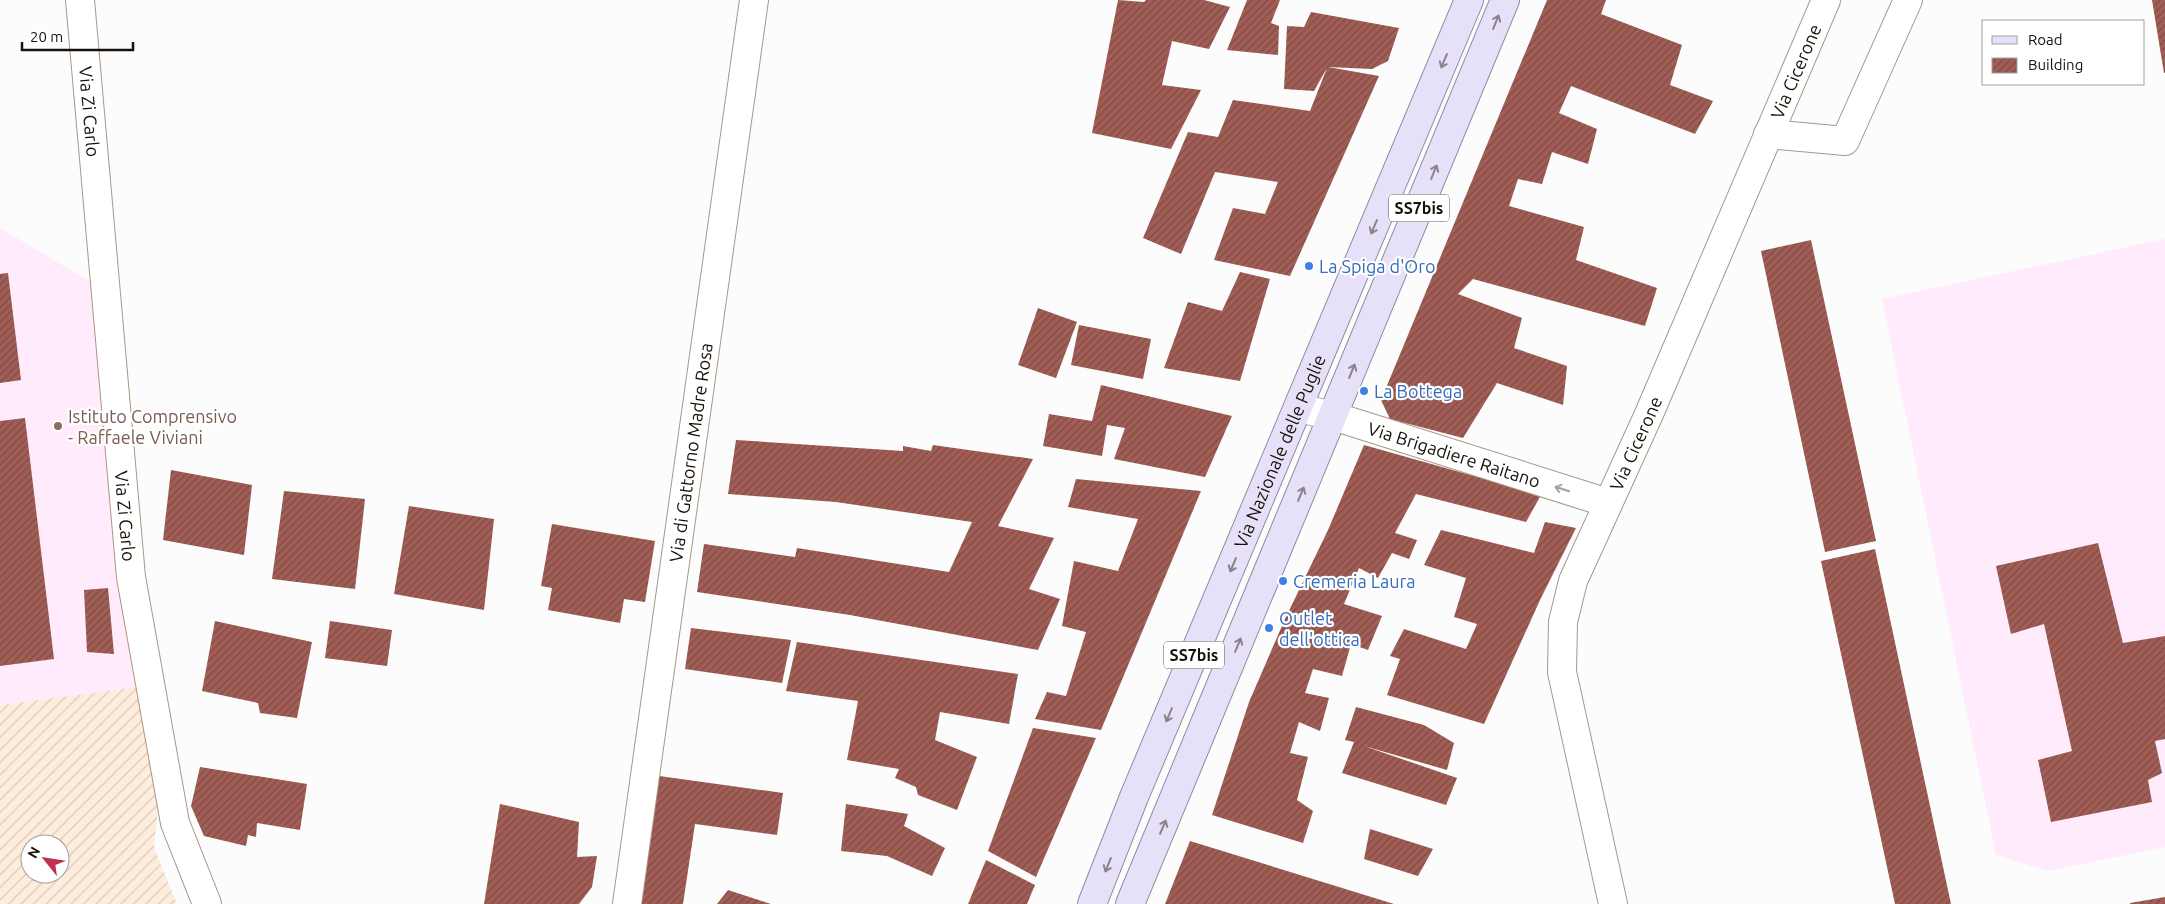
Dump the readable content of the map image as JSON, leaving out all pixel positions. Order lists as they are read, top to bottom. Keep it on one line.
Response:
{"streets":{"main road":["SS7bis","Via Nazionale delle Puglie"],"street":["Via Cicerone","Via Zi Carlo","Via di Gattorno Madre Rosa","Via Brigadiere Raitano"]},"crossings":[["Via Cicerone","Via Brigadiere Raitano"],["Via Nazionale delle Puglie","Via Brigadiere Raitano"]],"one_way":["Via Brigadiere Raitano"],"places":["La Spiga d'Oro","La Bottega","Istituto Comprensivo - Raffaele Viviani","Cremeria Laura","Outlet dell'ottica"],"legend":["Road","Building"],"scale_bar":"20 m","north":"top left"}
